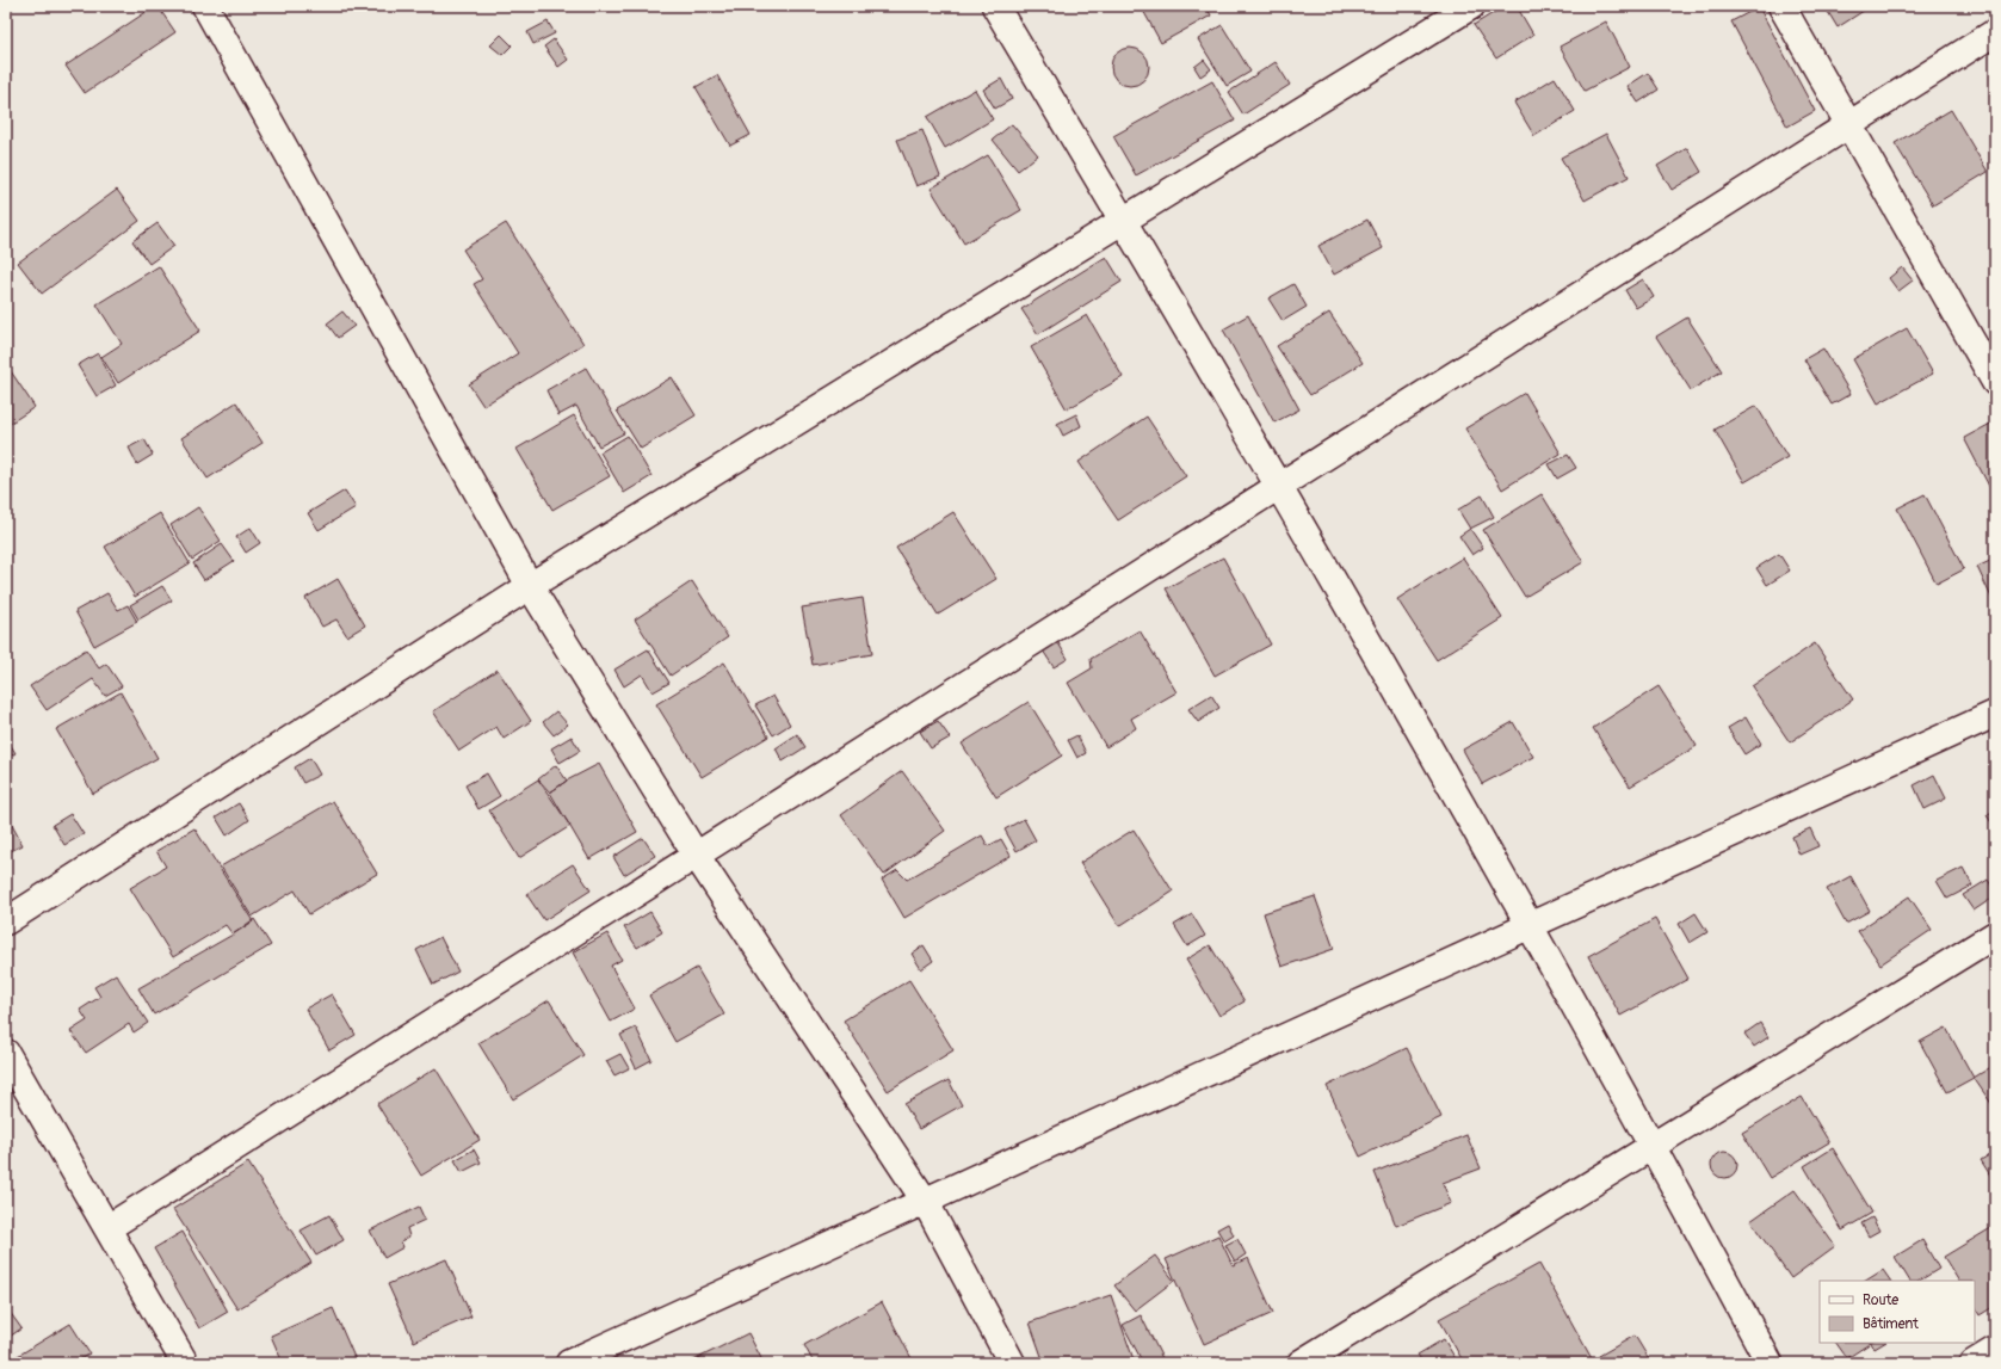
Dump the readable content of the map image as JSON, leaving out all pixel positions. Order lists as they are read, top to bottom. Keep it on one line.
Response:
{"legend":["Route","Bâtiment"]}
